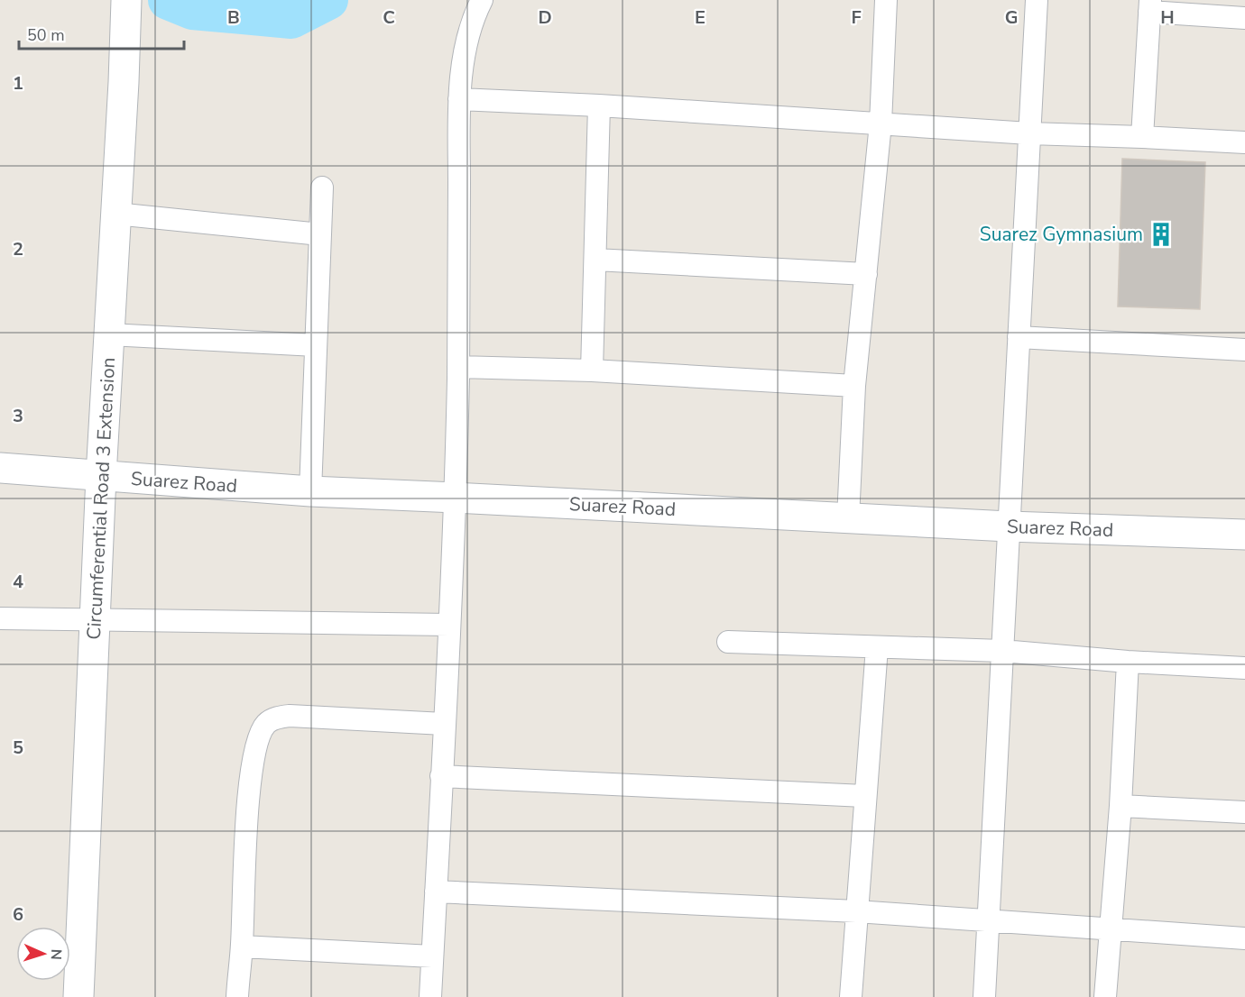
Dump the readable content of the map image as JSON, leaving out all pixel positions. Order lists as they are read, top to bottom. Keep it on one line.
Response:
{"streets":{"street":["Suarez Road","Circumferential Road 3 Extension"]},"crossings":[["Suarez Road","Circumferential Road 3 Extension"]],"places":{"building":["Suarez Gymnasium"]},"scale_bar":"50 m","north":"right","grid":{"columns":["B","C","D","E","F","G","H"],"rows":["1","2","3","4","5","6"]}}
